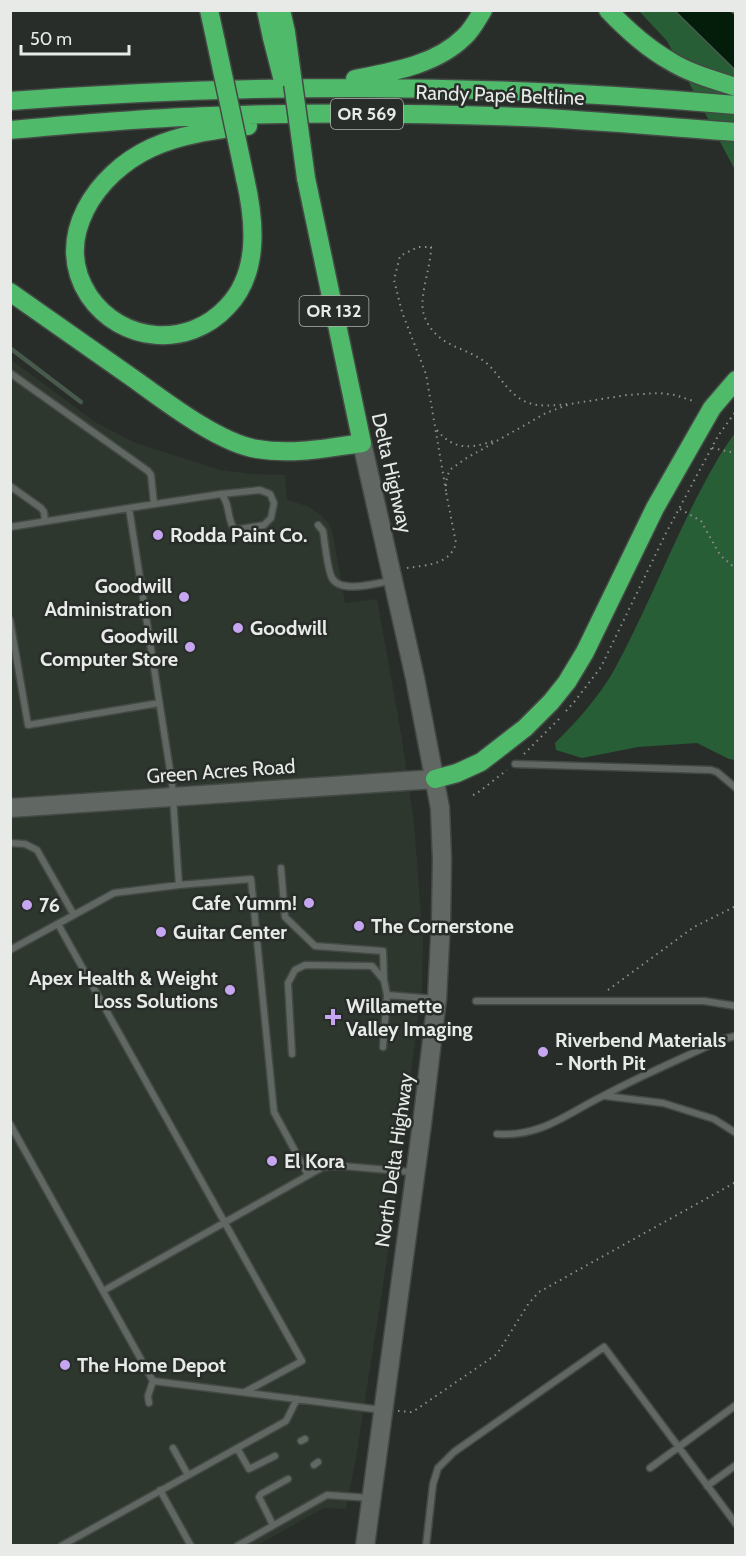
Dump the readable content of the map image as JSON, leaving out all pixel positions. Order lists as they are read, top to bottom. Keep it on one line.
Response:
{"streets":{"highway":["Randy Papé Beltline","OR 569","OR 132","Delta Highway"],"street":["Green Acres Road","North Delta Highway"]},"crossings":[["Delta Highway","Green Acres Road"],["Delta Highway","North Delta Highway"],["Green Acres Road","North Delta Highway"]],"places":{"other":["Rodda Paint Co.","Goodwill Administration","Goodwill","Goodwill Computer Store","Cafe Yumm!","76","The Cornerstone","Guitar Center","Apex Health & Weight Loss Solutions","Riverbend Materials - North Pit","El Kora","The Home Depot"],"health":["Willamette Valley Imaging"]},"scale_bar":"50 m"}
